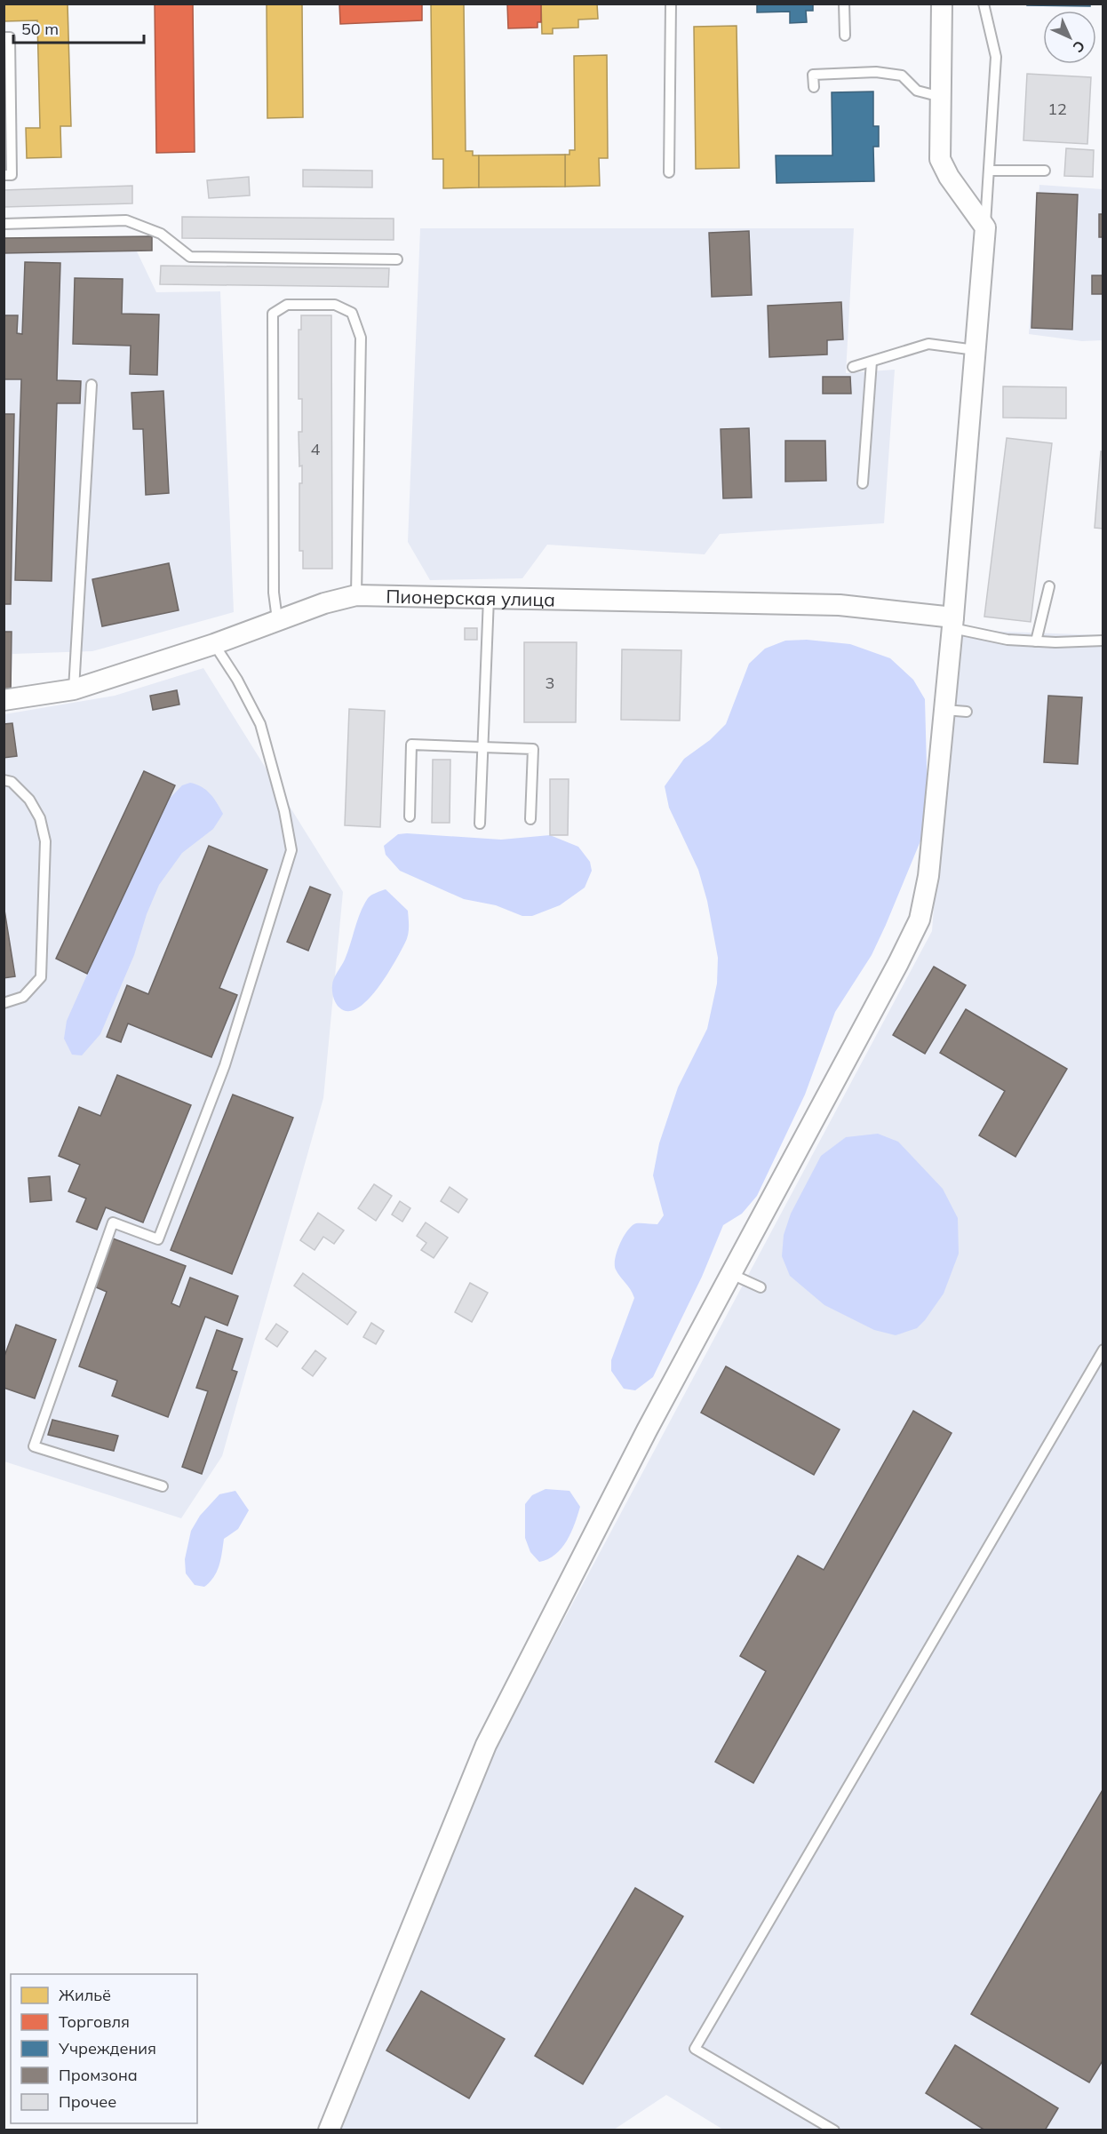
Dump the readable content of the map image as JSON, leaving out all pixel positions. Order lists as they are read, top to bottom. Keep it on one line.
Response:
{"streets":{"street":["Пионерская улица"]},"house_numbers":["12","4","3"],"legend":["Жильё","Торговля","Учреждения","Промзона","Прочее"],"scale_bar":"50 m","north":"bottom right"}
